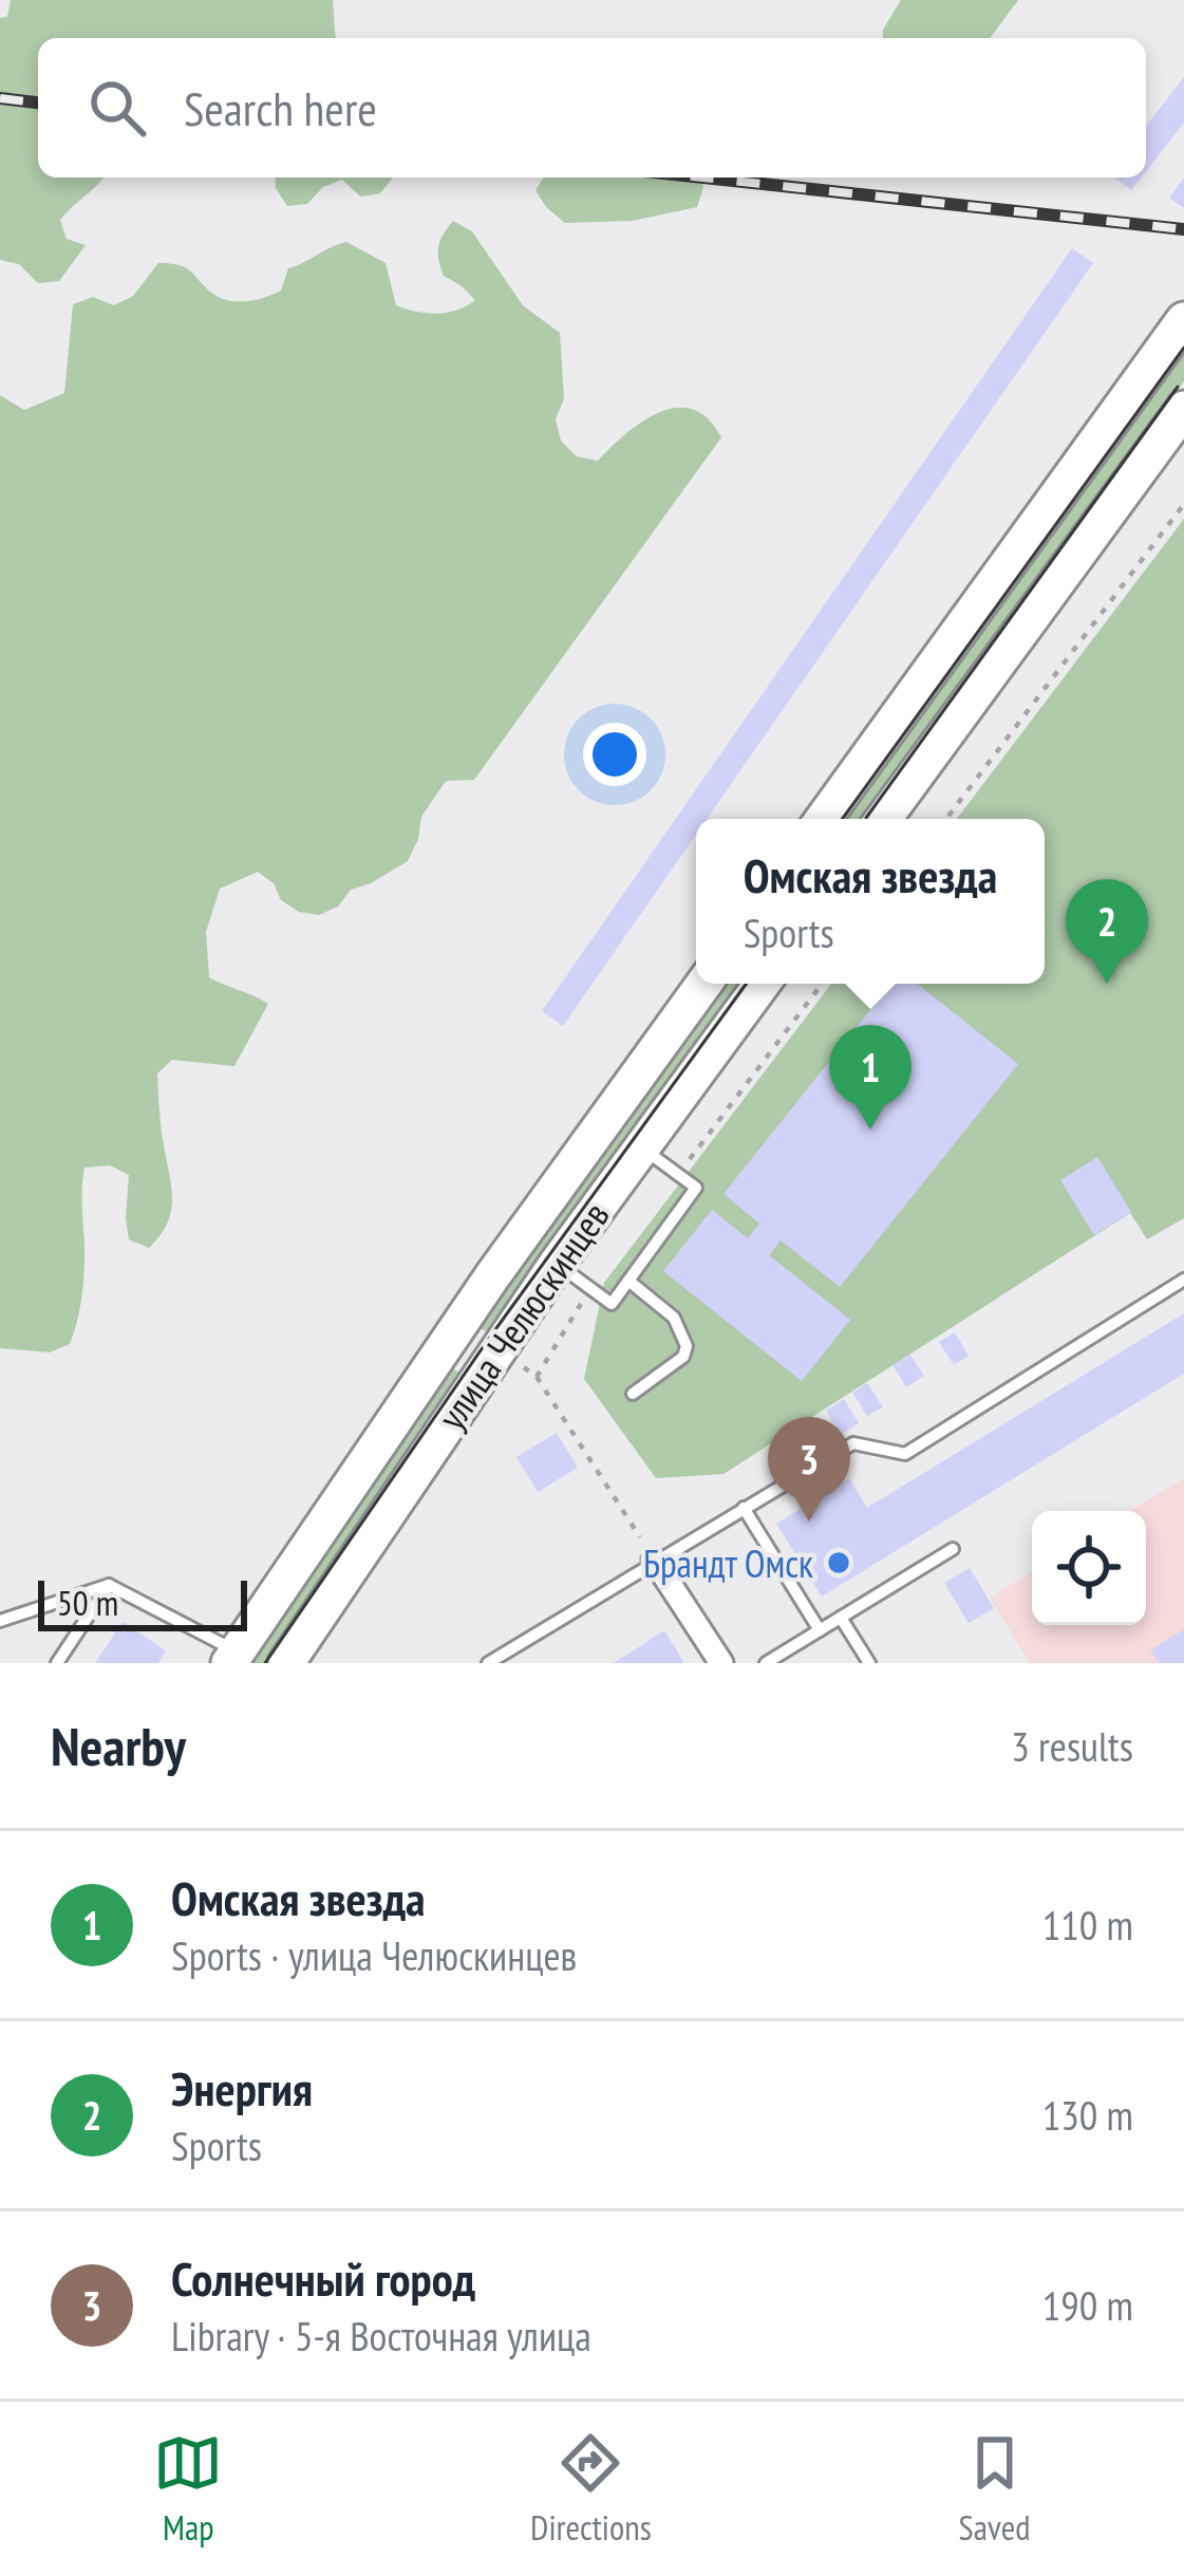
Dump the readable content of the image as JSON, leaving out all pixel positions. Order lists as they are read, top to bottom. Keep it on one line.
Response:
{"streets":{"main road":["улица Челюскинцев"]},"places":["Брандт Омск"],"scale_bar":"50 m","page":{"search":"Search here","popup":["Омская звезда","Sports"],"pins":["2","1","3"],"scale":"50 m","heading":["Nearby","3 results"],"list":[{"mark":"1","name":"Омская звезда","note":"Sports · улица Челюскинцев","value":"110 m"},{"mark":"2","name":"Энергия","note":"Sports","value":"130 m"},{"mark":"3","name":"Солнечный город","note":"Library · 5-я Восточная улица","value":"190 m"}],"nav":["Map","Directions","Saved"]}}
